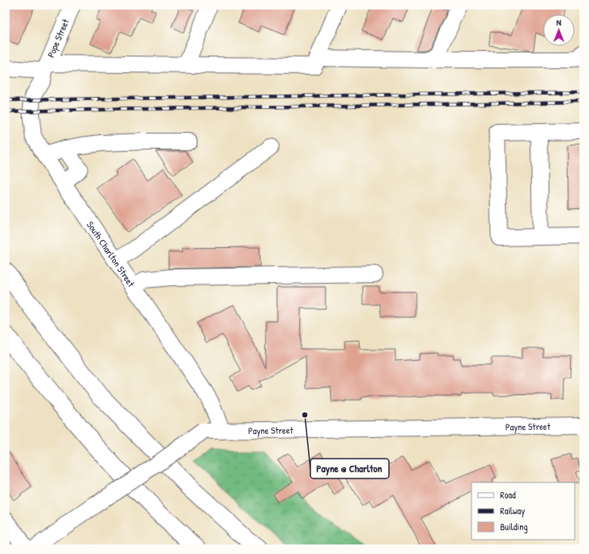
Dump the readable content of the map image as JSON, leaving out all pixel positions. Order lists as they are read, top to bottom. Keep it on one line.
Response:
{"streets":{"street":["Pope Street","South Charlton Street","Payne Street"]},"crossings":[["Pope Street","South Charlton Street"],["South Charlton Street","Payne Street"]],"places":["Payne @ Charlton"],"legend":["Road","Railway","Building"],"north":"top"}
